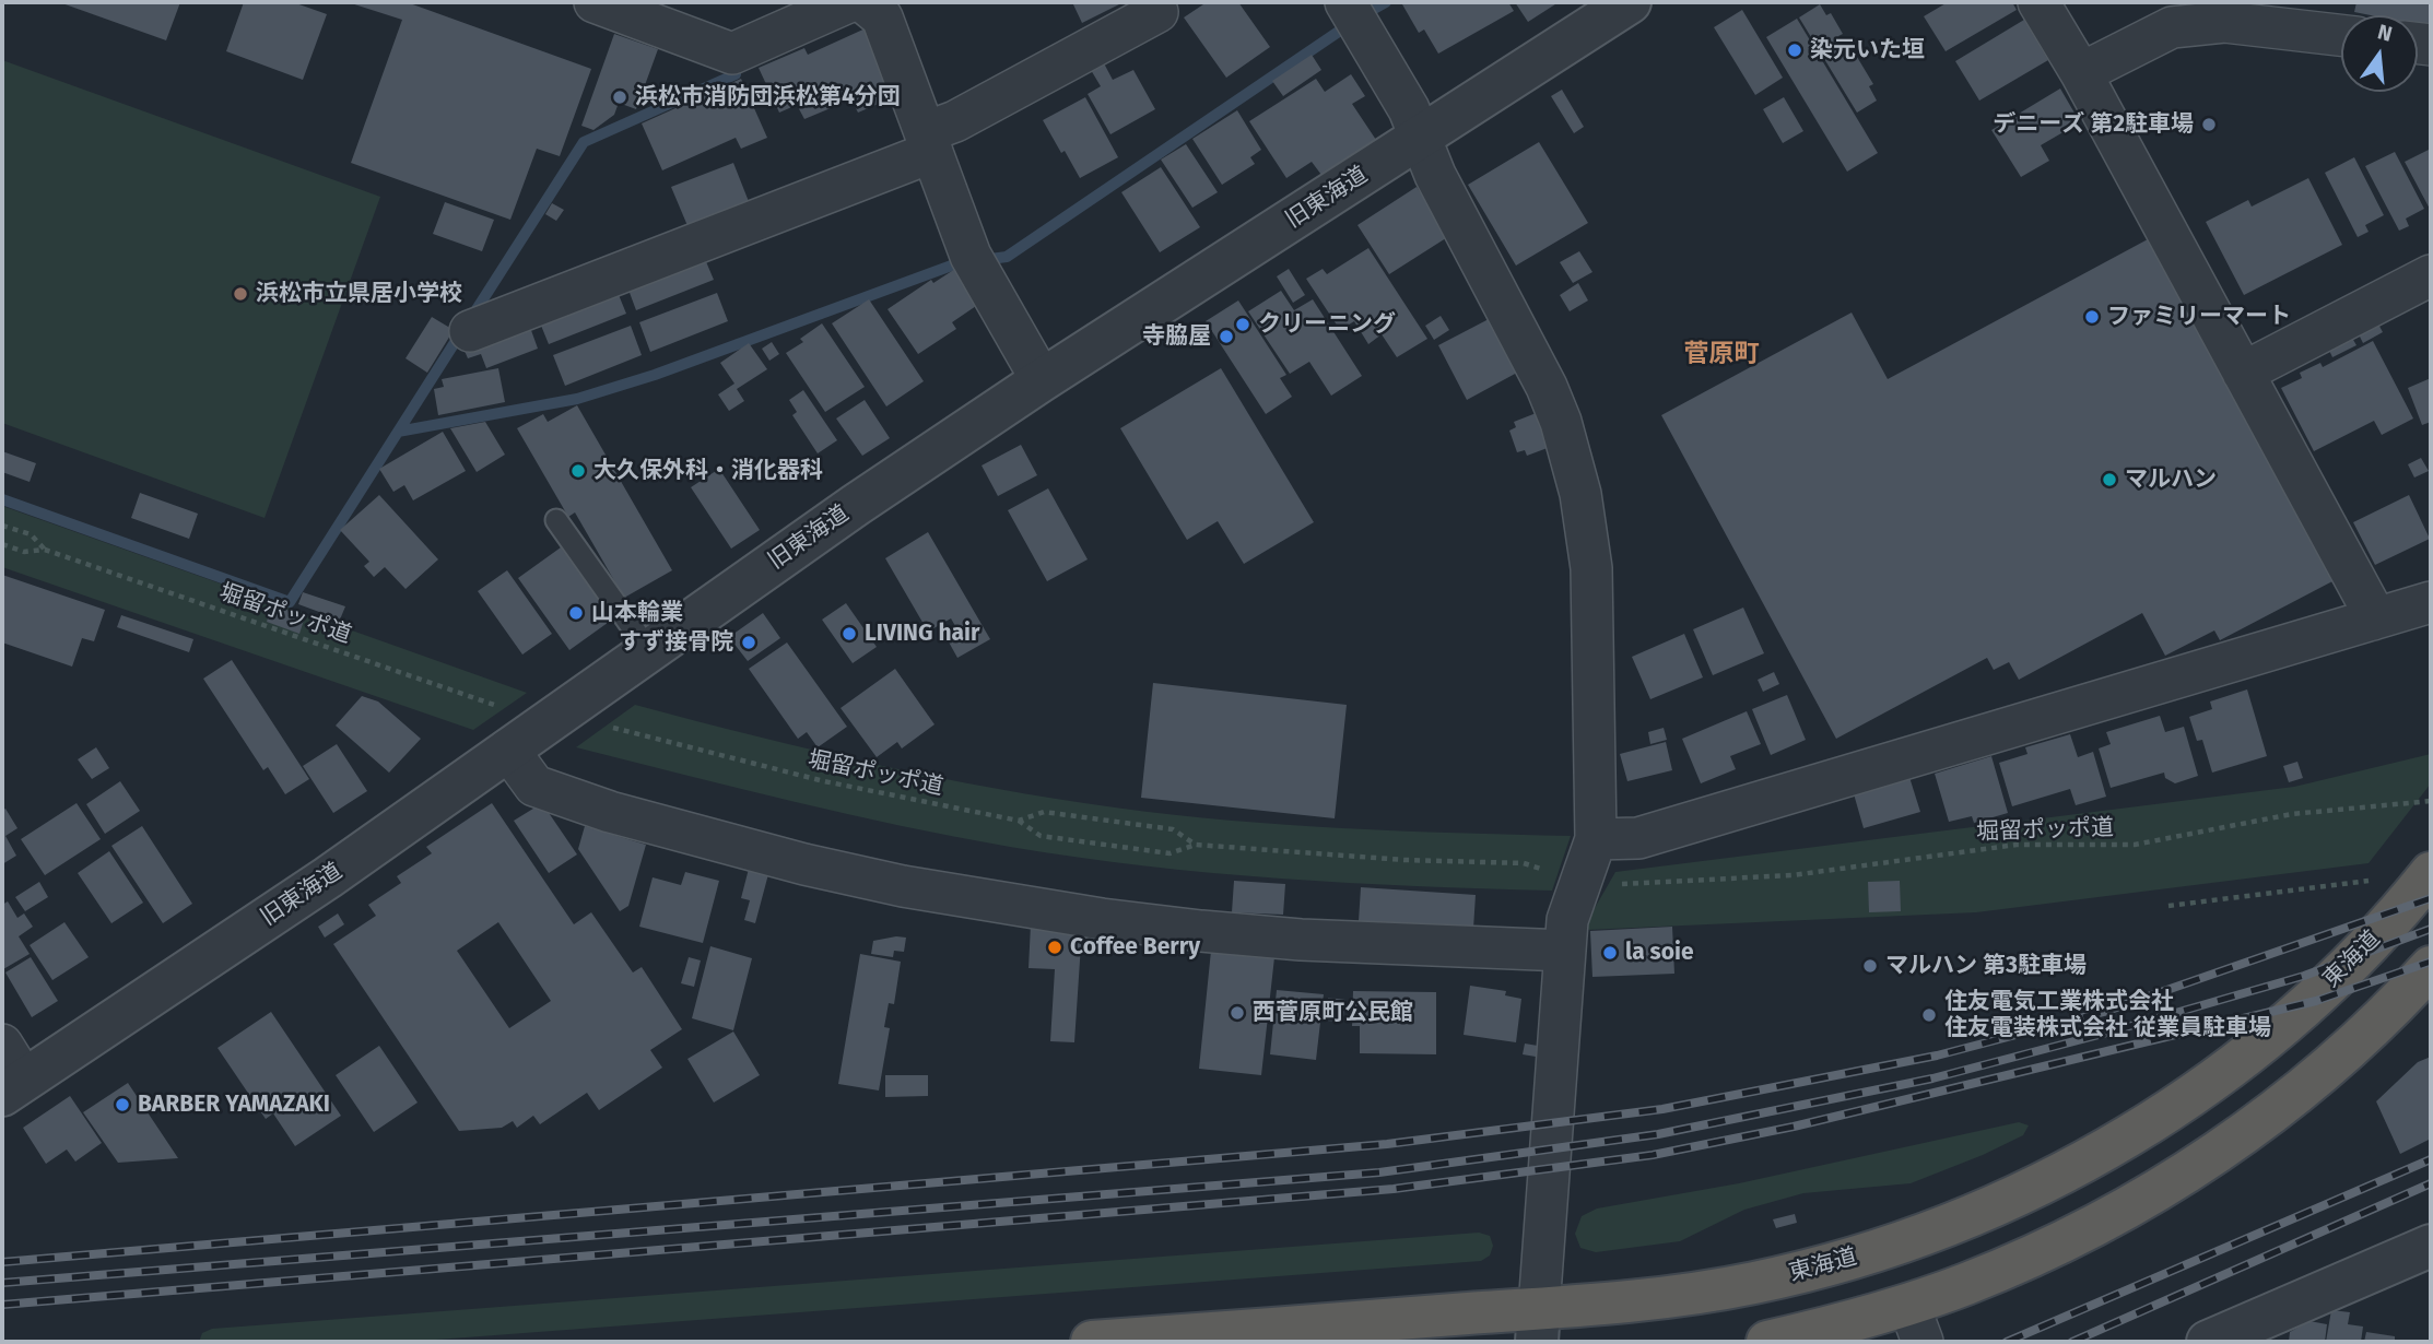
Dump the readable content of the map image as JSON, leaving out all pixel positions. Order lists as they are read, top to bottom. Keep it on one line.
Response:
{"streets":{"highway":["東海道"],"street":["旧東海道"],"path":["堀留ポッポ道"]},"districts":["菅原町"],"places":["染元いた垣","浜松市消防団浜松第4分団","デニーズ 第2駐車場","浜松市立県居小学校","ファミリーマート","クリーニング","寺脇屋","大久保外科・消化器科","マルハン","山本輪業","LIVING hair","すず接骨院","Coffee Berry","la soie","マルハン 第3駐車場","西菅原町公民館","住友電気工業株式会社 住友電装株式会社 従業員駐車場","BARBER YAMAZAKI"],"north":"top"}
